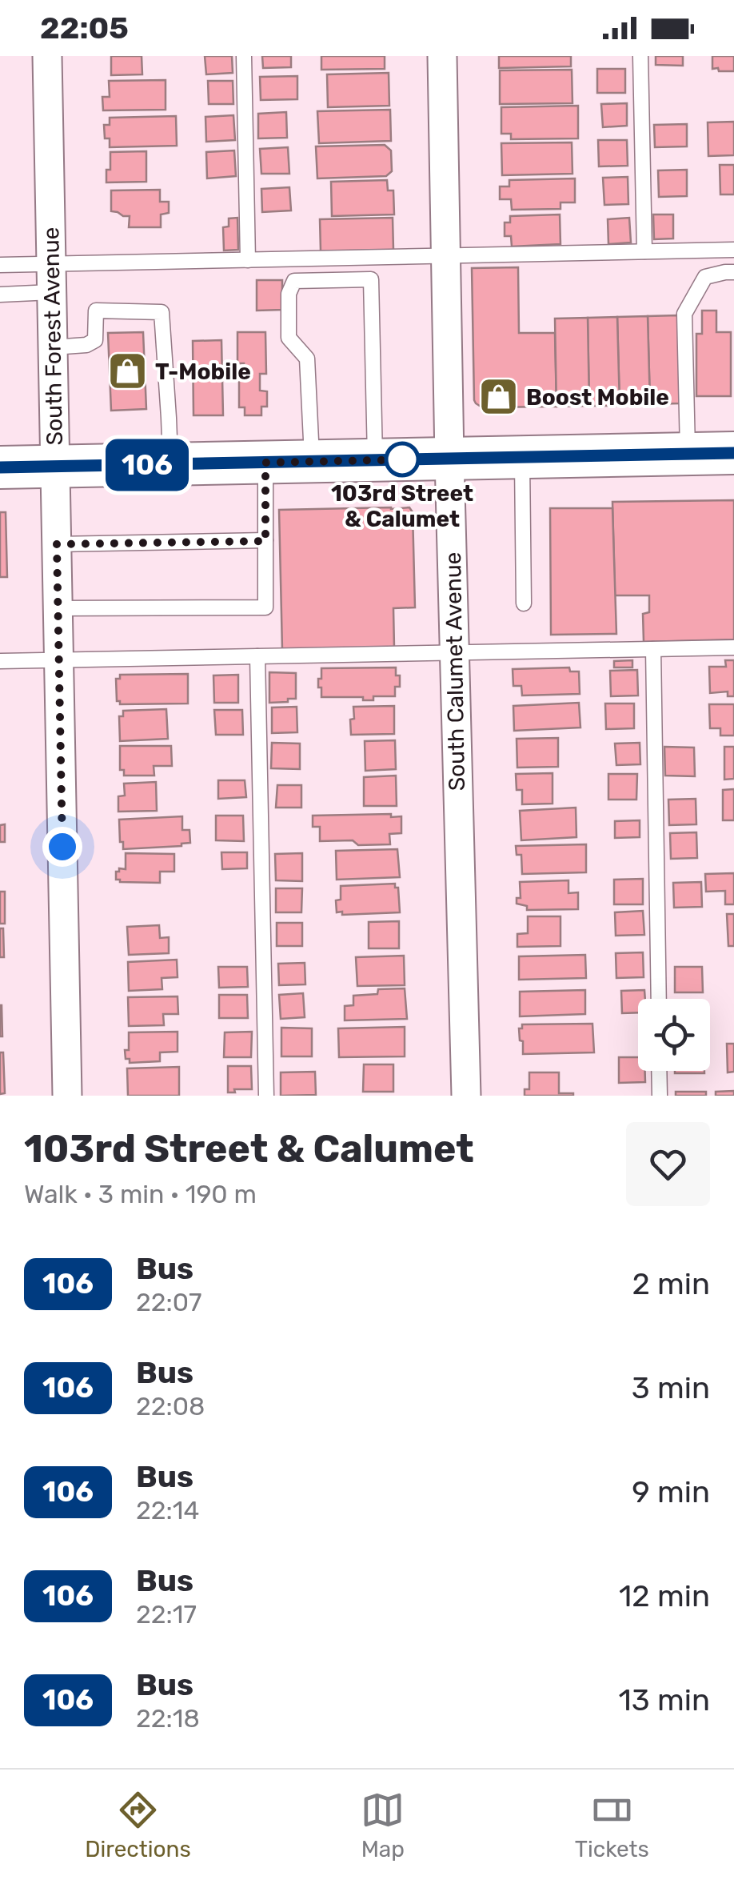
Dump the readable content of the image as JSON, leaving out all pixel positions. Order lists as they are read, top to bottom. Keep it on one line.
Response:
{"streets":{"street":["South Forest Avenue","South Calumet Avenue"]},"places":{"shop":["T-Mobile","Boost Mobile"],"other":["103rd Street & Calumet"]},"lines":["bus line 106"],"page":{"status":"22:05","on_map":"106","heading":["103rd Street & Calumet","Walk · 3 min · 190 m"],"list":[{"mark":"106","name":"Bus","note":"22:07","value":"2 min"},{"mark":"106","name":"Bus","note":"22:08","value":"3 min"},{"mark":"106","name":"Bus","note":"22:14","value":"9 min"},{"mark":"106","name":"Bus","note":"22:17","value":"12 min"},{"mark":"106","name":"Bus","note":"22:18","value":"13 min"}],"tabs":["Directions","Map","Tickets"]}}
